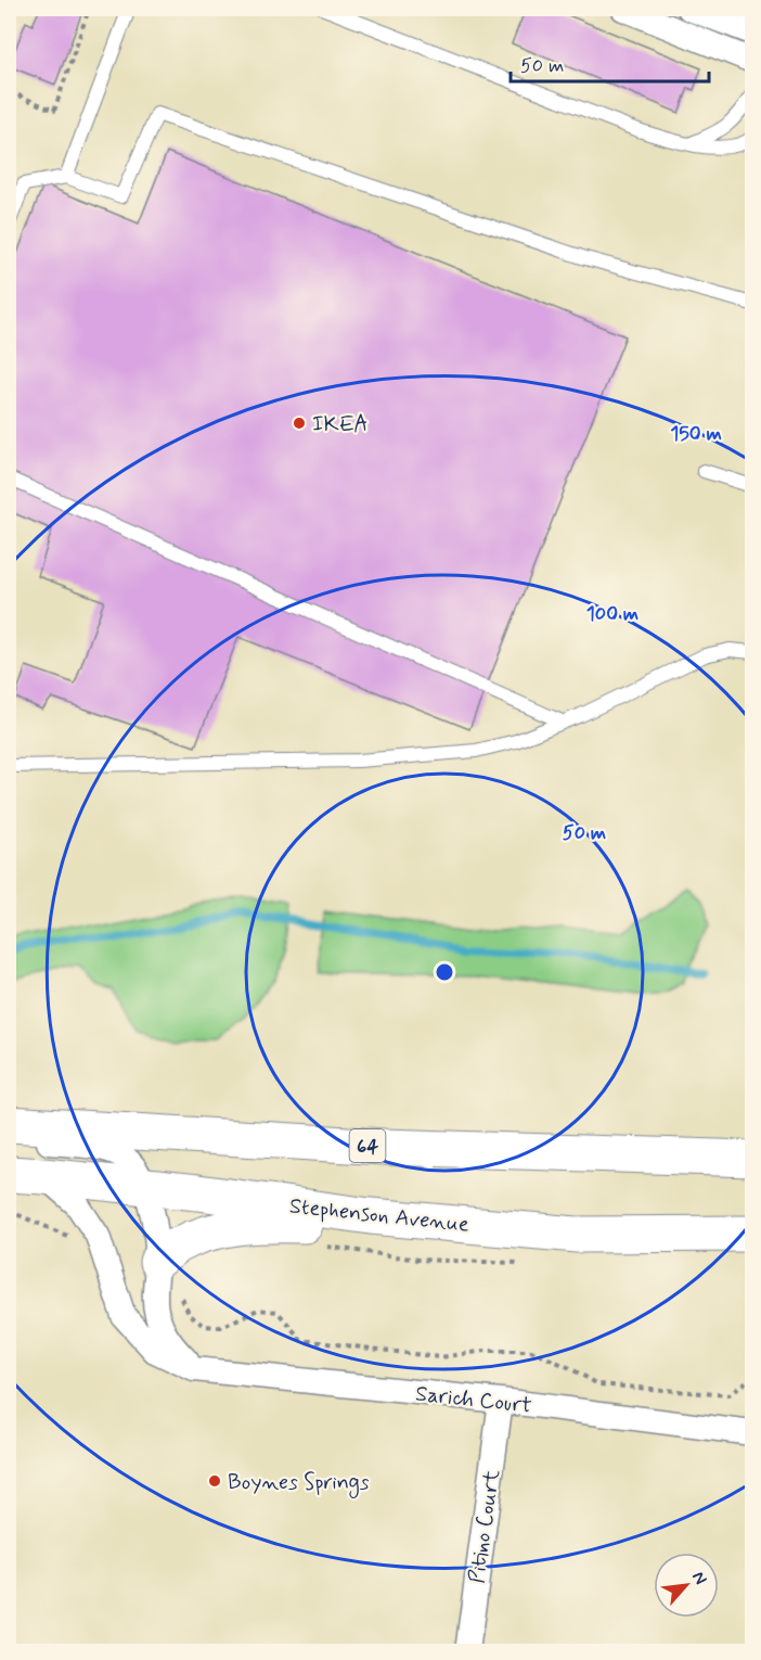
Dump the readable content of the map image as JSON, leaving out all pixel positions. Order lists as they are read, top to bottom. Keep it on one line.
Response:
{"streets":{"main road":["64","Stephenson Avenue"],"street":["Sarich Court","Pitino Court"]},"crossings":[["Stephenson Avenue","Sarich Court"],["Sarich Court","Pitino Court"]],"places":["IKEA","Boynes Springs"],"scale_bar":"50 m","north":"top right","rings":["150 m","100 m","50 m"]}
